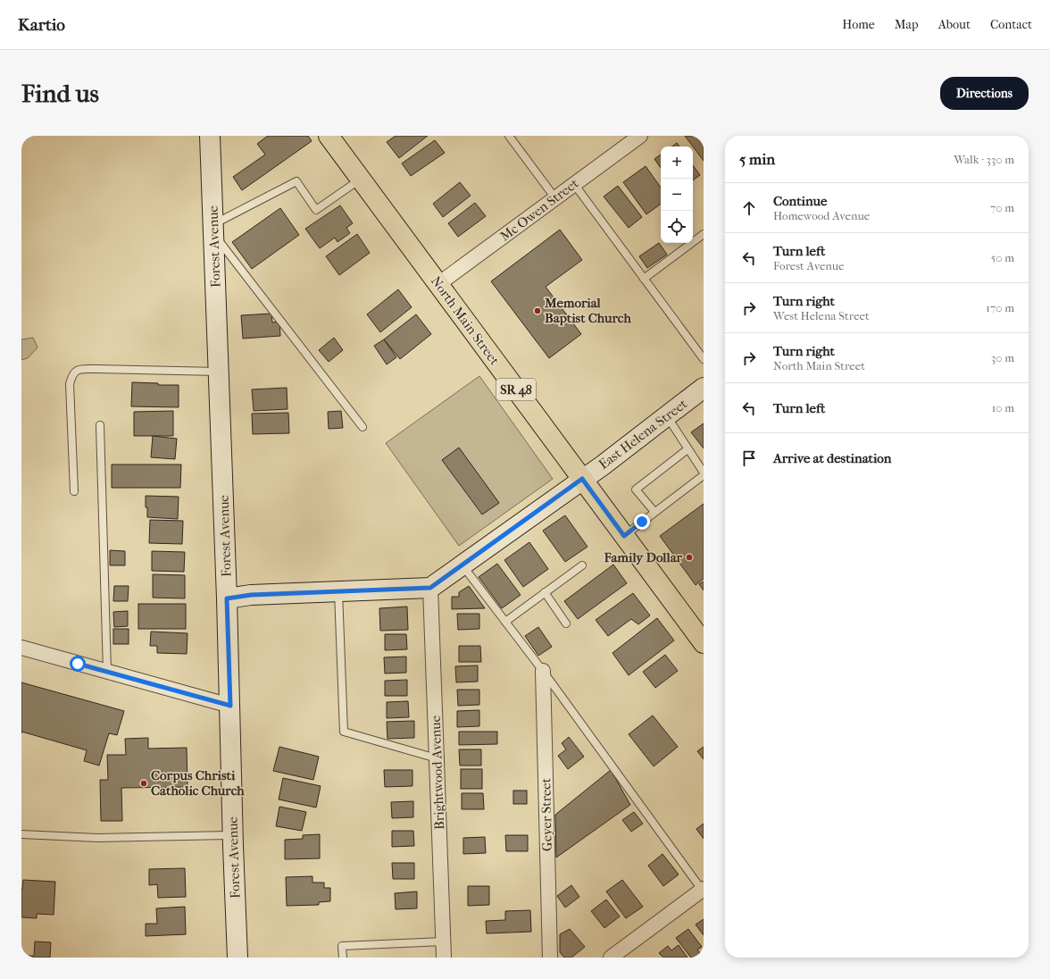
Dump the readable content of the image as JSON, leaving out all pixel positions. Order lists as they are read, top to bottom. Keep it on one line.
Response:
{"streets":{"main road":["North Main Street","SR 48"],"street":["Mc Owen Street","Forest Avenue","East Helena Street","Brightwood Avenue","Geyer Street"]},"crossings":[["Mc Owen Street","North Main Street"],["North Main Street","East Helena Street"],["East Helena Street","Brightwood Avenue"]],"places":["Memorial Baptist Church","Family Dollar","Corpus Christi Catholic Church"],"page":{"header":"Kartio","nav":["Home","Map","About","Contact"],"buttons":"Directions","title":"Find us","heading":["5 min","Walk · 330 m"],"map_buttons":["+","−"],"list":[["Continue","Homewood Avenue","70 m"],["Turn left","Forest Avenue","50 m"],["Turn right","West Helena Street","170 m"],["Turn right","North Main Street","30 m"],["Turn left","10 m"],"Arrive at destination"]}}
